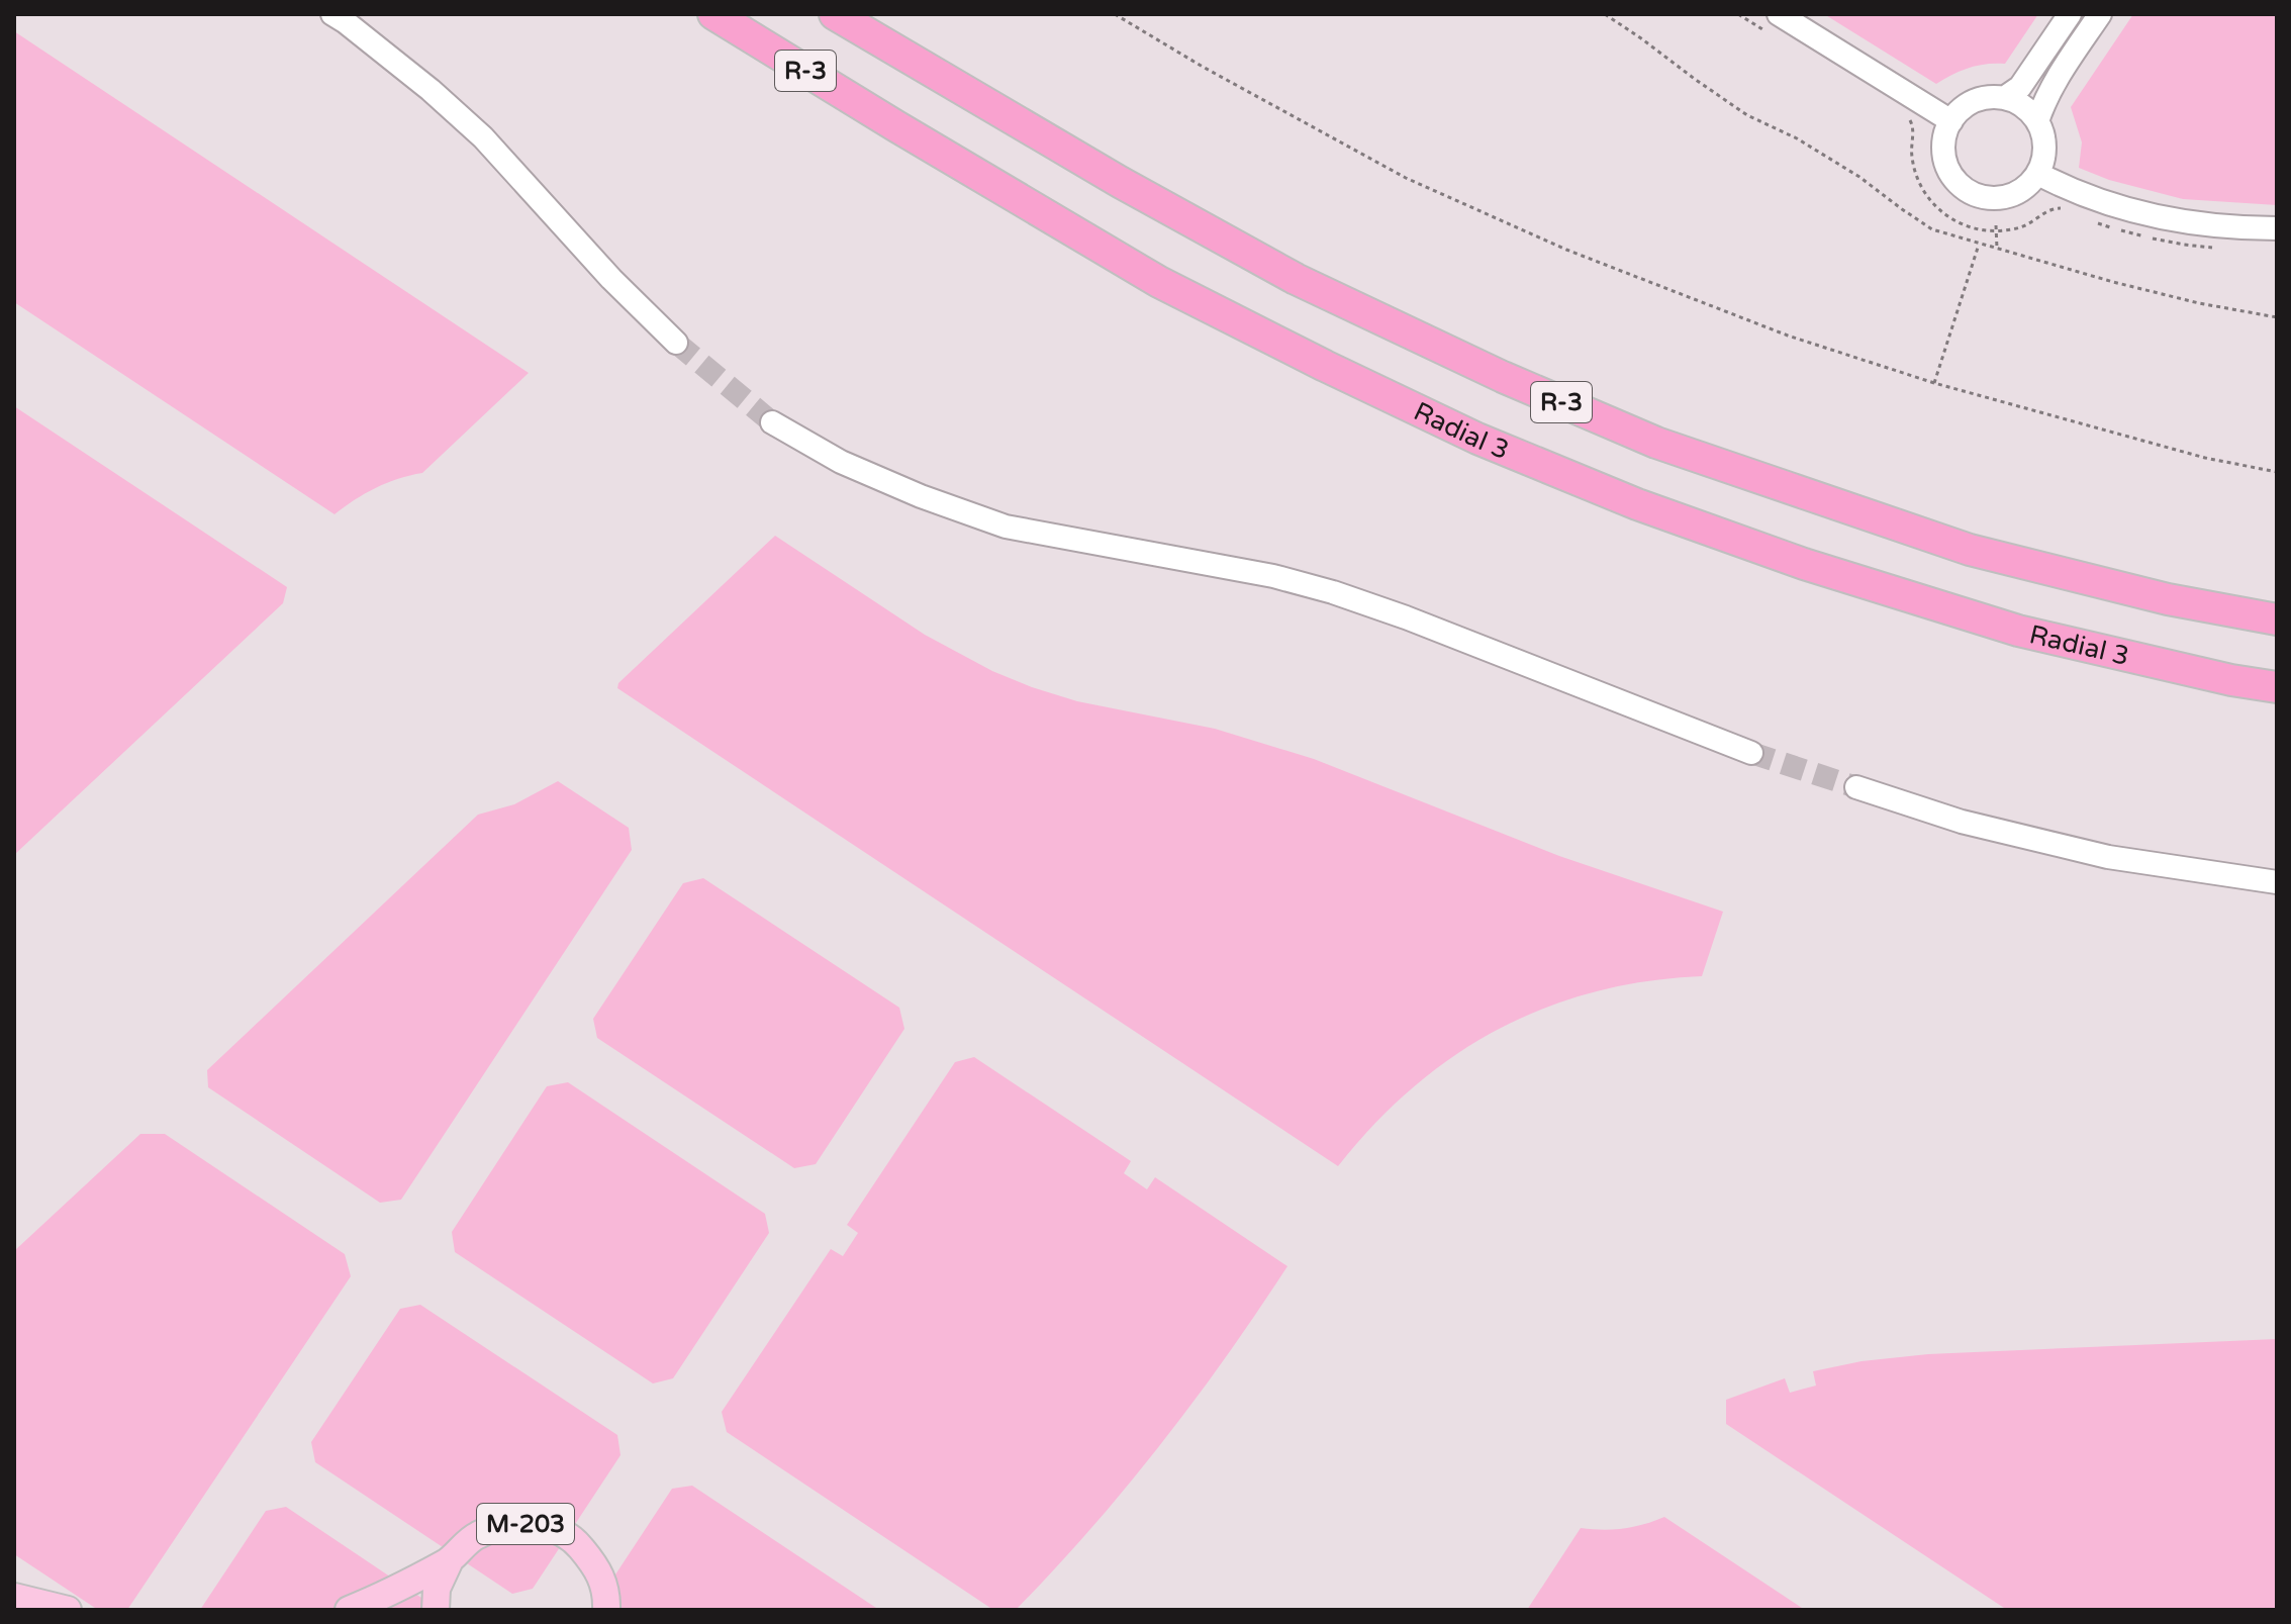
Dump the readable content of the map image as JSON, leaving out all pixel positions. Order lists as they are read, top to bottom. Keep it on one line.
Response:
{"streets":{"highway":["R-3","Radial 3"],"main road":["M-203"]}}
